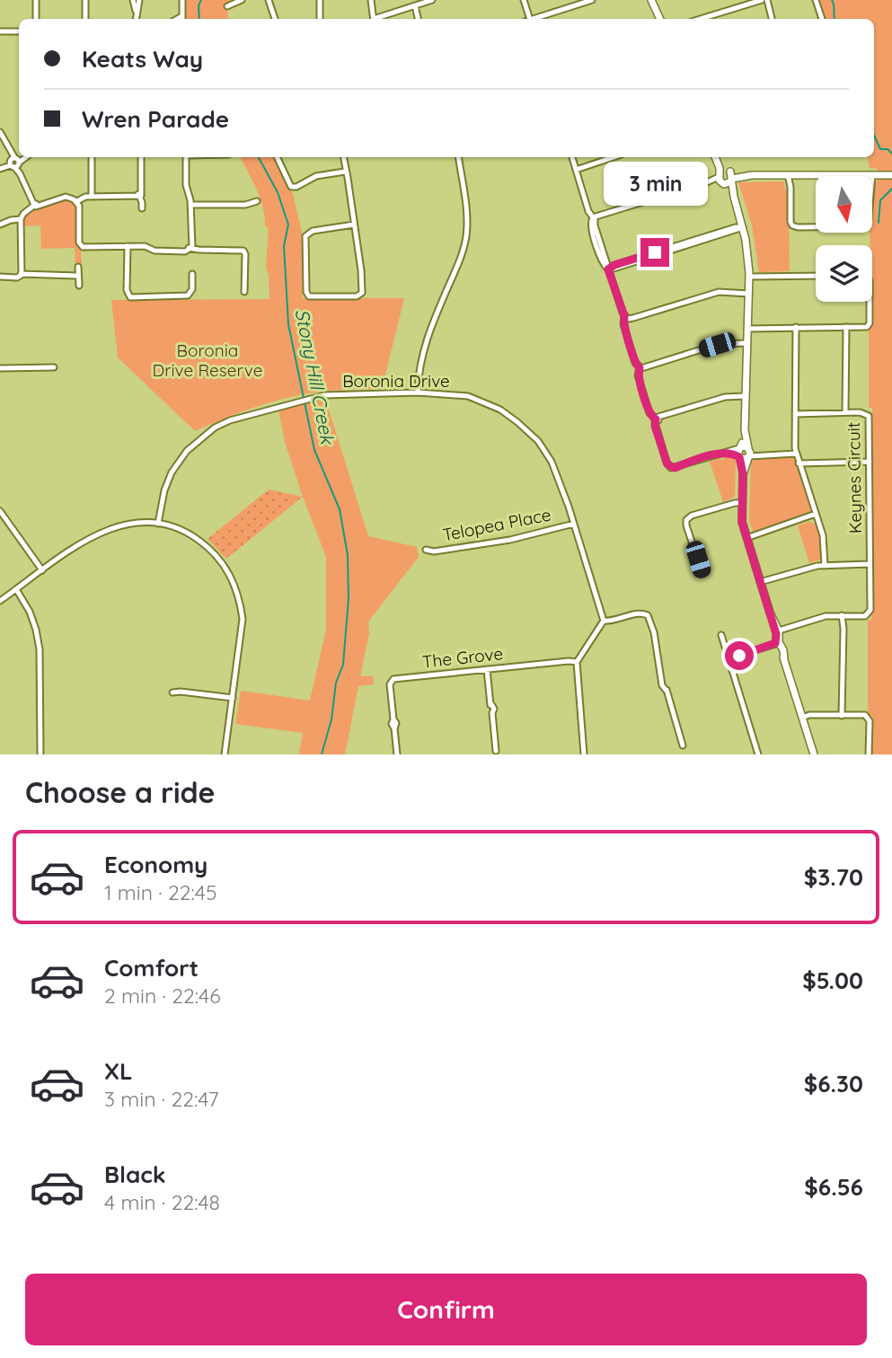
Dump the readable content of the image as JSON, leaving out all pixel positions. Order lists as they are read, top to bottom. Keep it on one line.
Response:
{"streets":{"street":["Boronia Drive","Keynes Circuit","Telopea Place","The Grove"]},"crossings":[["Boronia Drive","Telopea Place"]],"water":["Stony Hill Creek"],"parks":["Boronia Drive Reserve"],"north":"bottom","page":{"banner":["Keats Way","Wren Parade"],"bubble":"3 min","heading":"Choose a ride","list":[{"name":"Economy","note":"1 min · 22:45","value":"$3.70"},{"name":"Comfort","note":"2 min · 22:46","value":"$5.00"},{"name":"XL","note":"3 min · 22:47","value":"$6.30"},{"name":"Black","note":"4 min · 22:48","value":"$6.56"}],"buttons":"Confirm"}}
